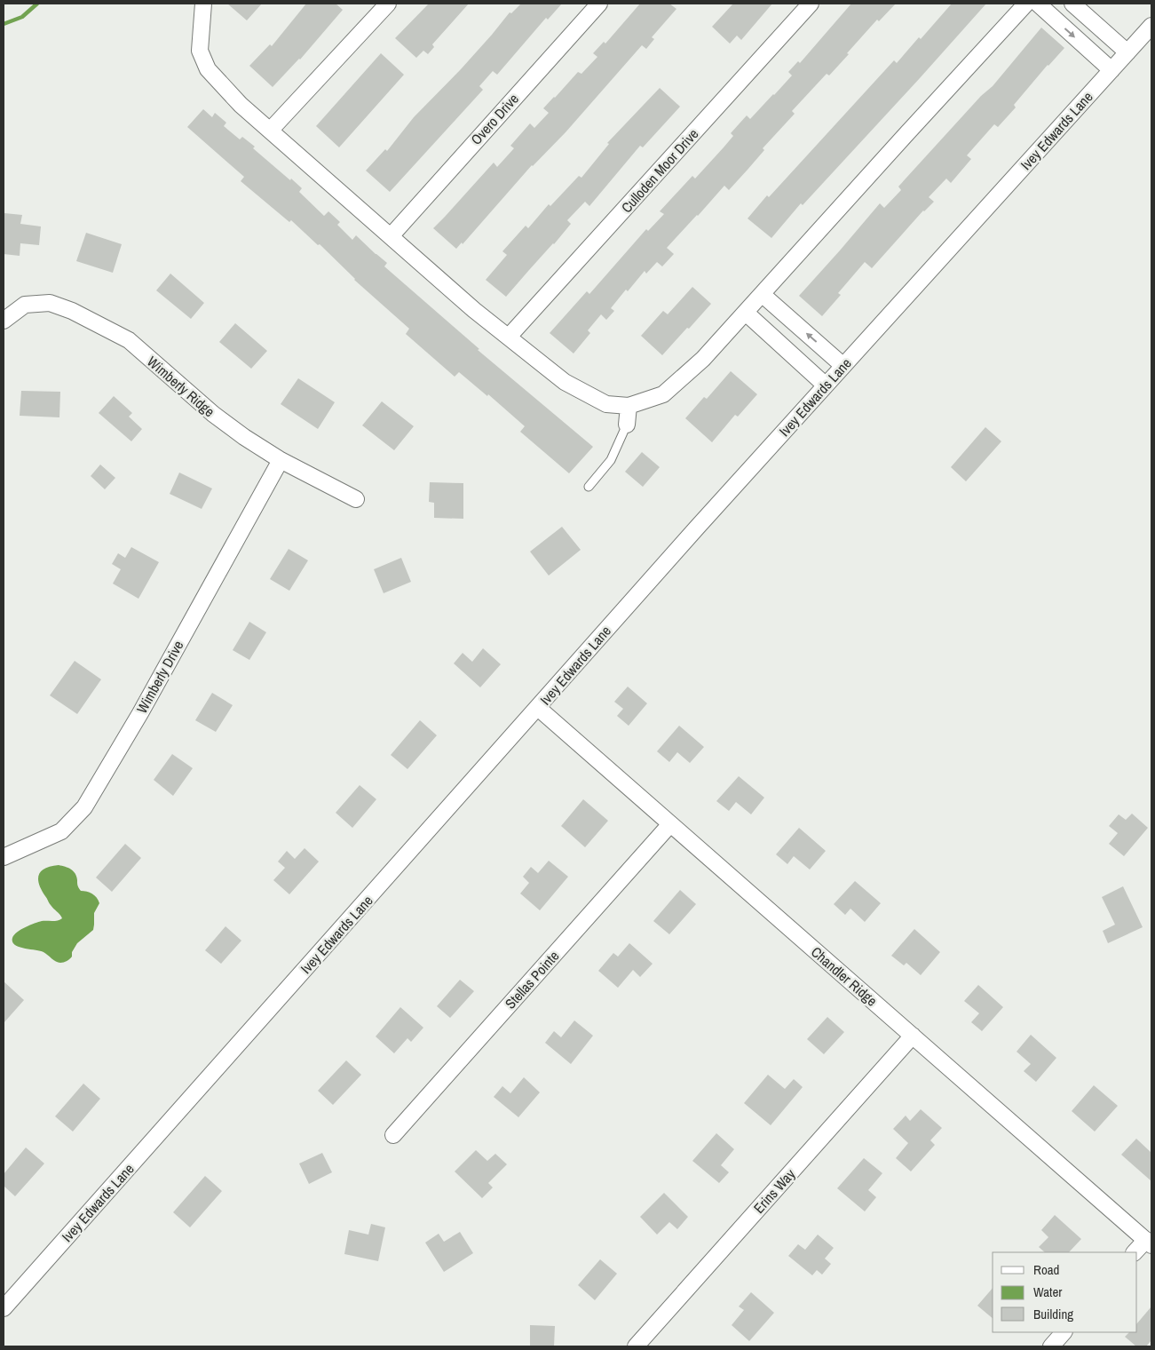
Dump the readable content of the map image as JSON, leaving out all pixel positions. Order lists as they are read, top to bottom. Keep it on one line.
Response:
{"streets":{"street":["Overo Drive","Ivey Edwards Lane","Culloden Moor Drive","Wimberly Ridge","Wimberly Drive","Chandler Ridge","Stellas Pointe","Erins Way"]},"crossings":[["Ivey Edwards Lane","Chandler Ridge"],["Wimberly Ridge","Wimberly Drive"],["Chandler Ridge","Stellas Pointe"],["Chandler Ridge","Erins Way"]],"legend":["Road","Water","Building"]}
